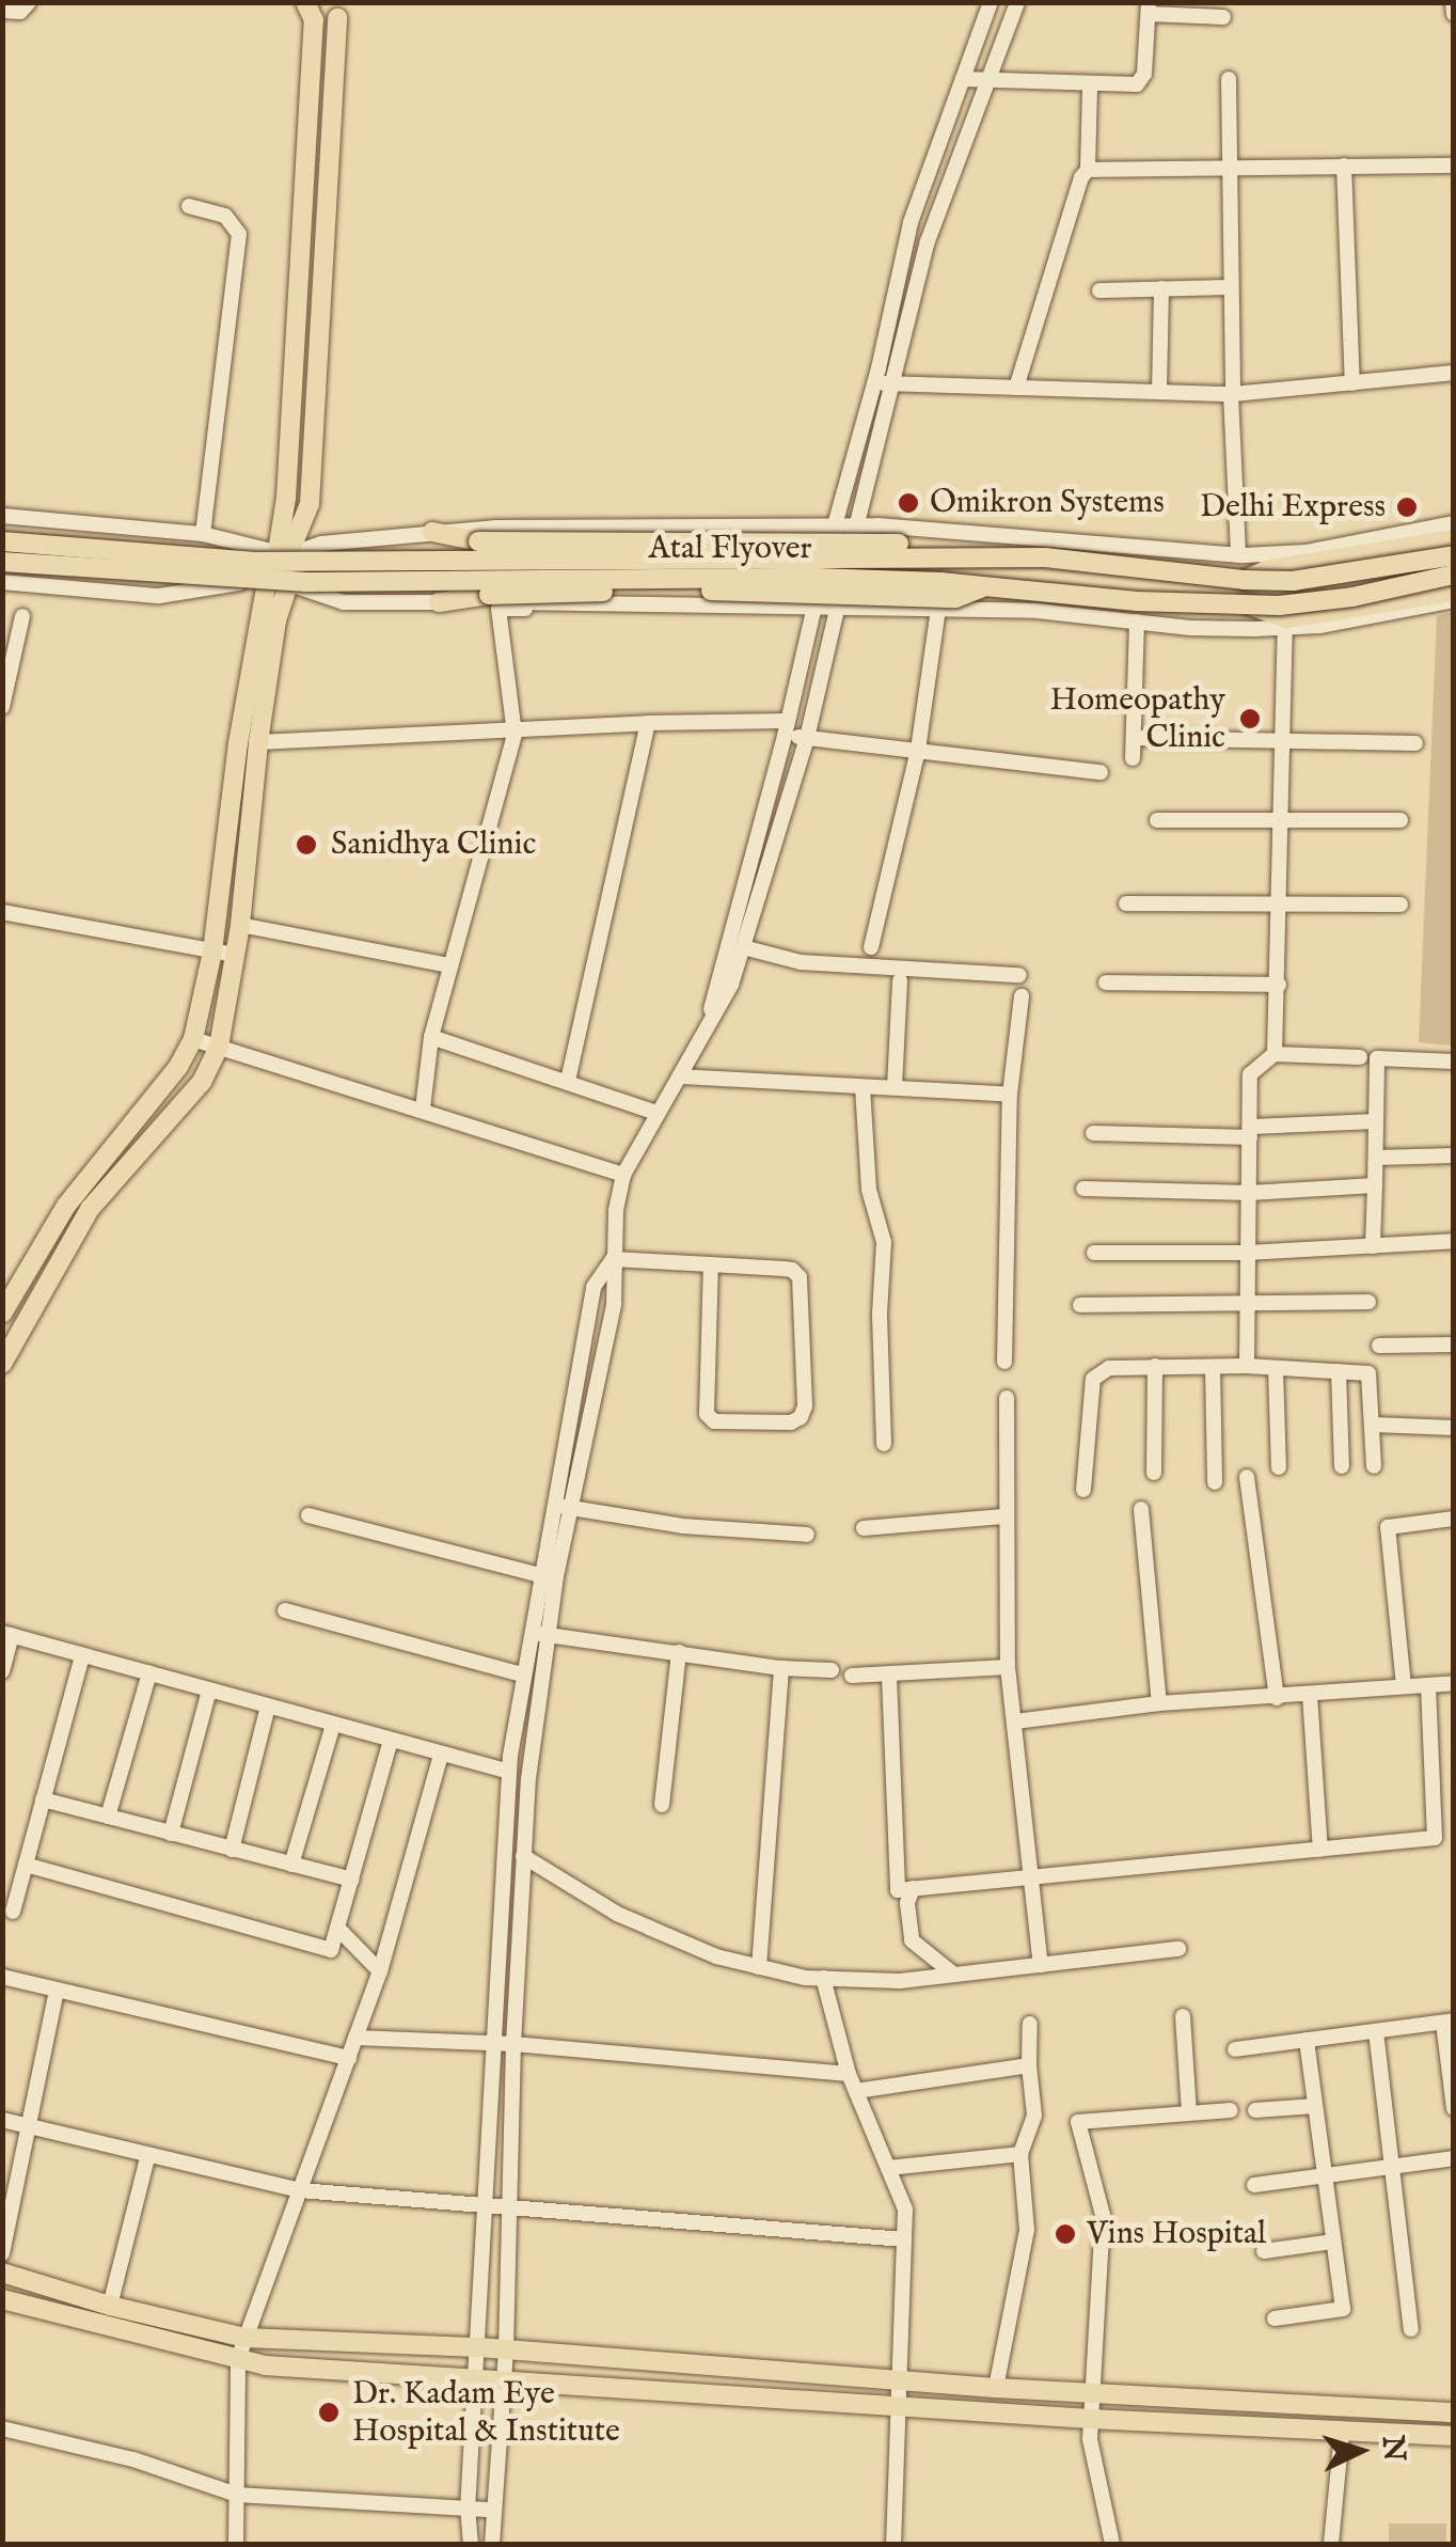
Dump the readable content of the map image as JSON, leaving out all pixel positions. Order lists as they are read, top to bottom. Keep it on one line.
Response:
{"streets":{"main road":["Atal Flyover"]},"places":["Omikron Systems","Delhi Express","Homeopathy Clinic","Sanidhya Clinic","Vins Hospital","Dr. Kadam Eye Hospital & Institute"],"north":"right"}
